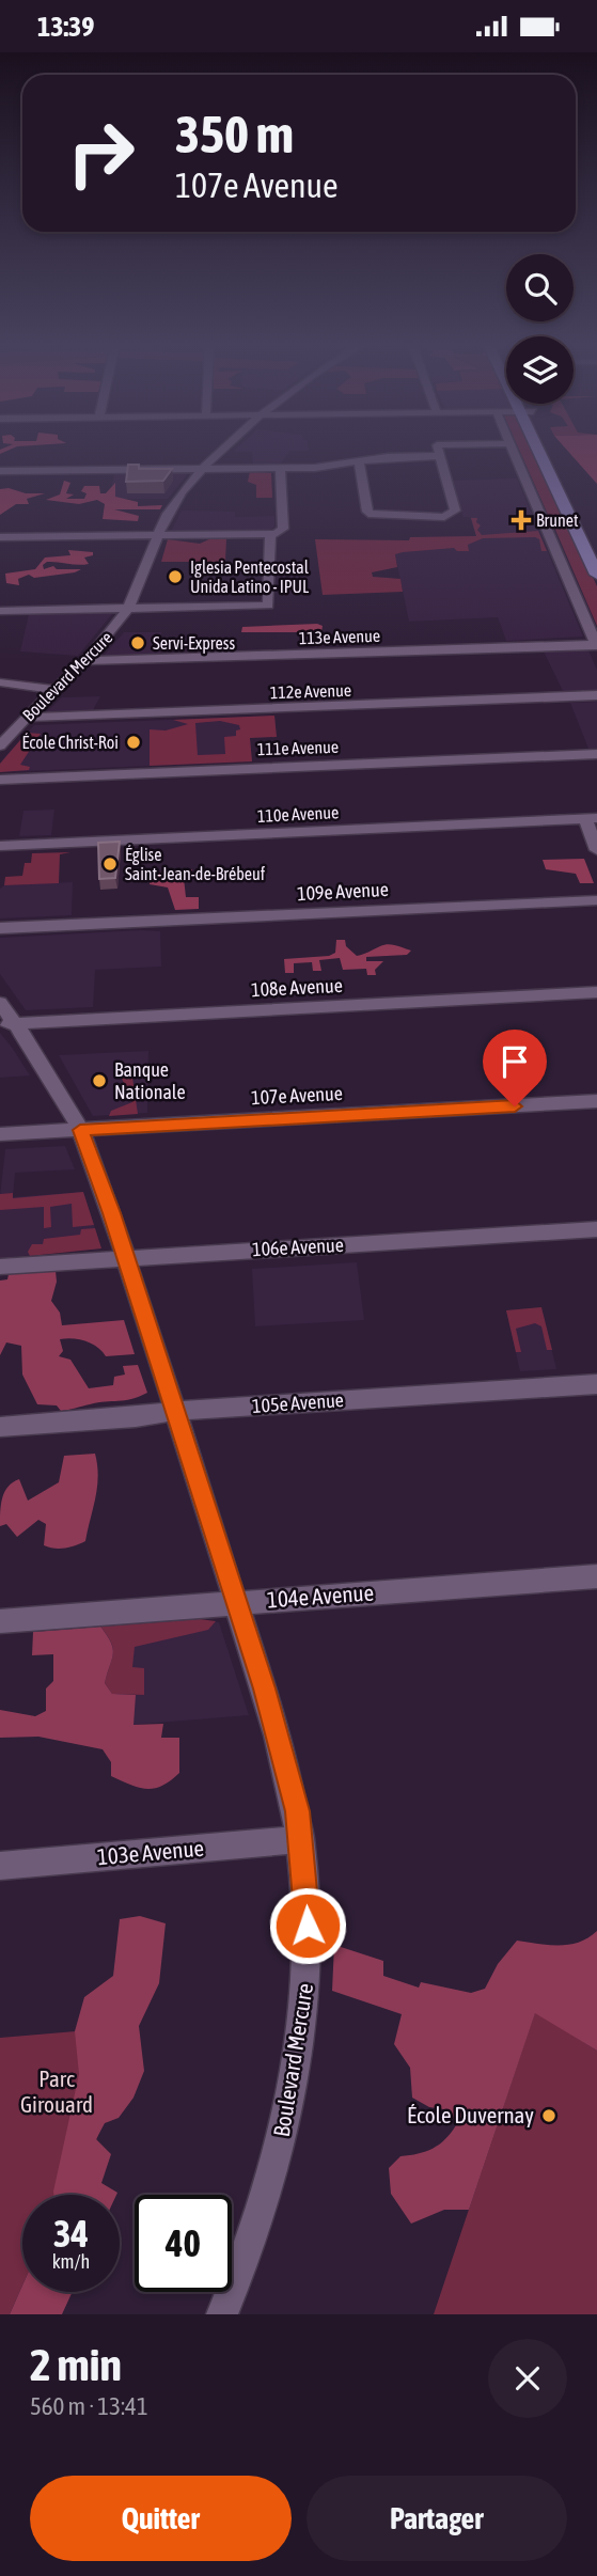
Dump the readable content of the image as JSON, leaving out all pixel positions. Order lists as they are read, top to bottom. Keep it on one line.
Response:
{"streets":{"street":["113e Avenue","Boulevard Mercure","112e Avenue","111e Avenue","110e Avenue","109e Avenue","108e Avenue","107e Avenue","106e Avenue","105e Avenue","104e Avenue","103e Avenue"]},"crossings":[["113e Avenue","Boulevard Mercure"],["Boulevard Mercure","112e Avenue"],["Boulevard Mercure","108e Avenue"],["Boulevard Mercure","107e Avenue"],["Boulevard Mercure","106e Avenue"],["Boulevard Mercure","105e Avenue"],["Boulevard Mercure","104e Avenue"],["Boulevard Mercure","103e Avenue"]],"parks":["Parc Girouard"],"places":{"health":["Brunet"],"other":["Iglesia Pentecostal Unida Latino - IPUL","Servi-Express","École Christ-Roi","Église Saint-Jean-de-Brébeuf","Banque Nationale","École Duvernay"]},"page":{"status":"13:39","turn":["350 m","107e Avenue"],"speed":"34 km/h","limit":"40","heading":["2 min","560 m · 13:41"],"buttons":["Quitter","Partager"]}}
